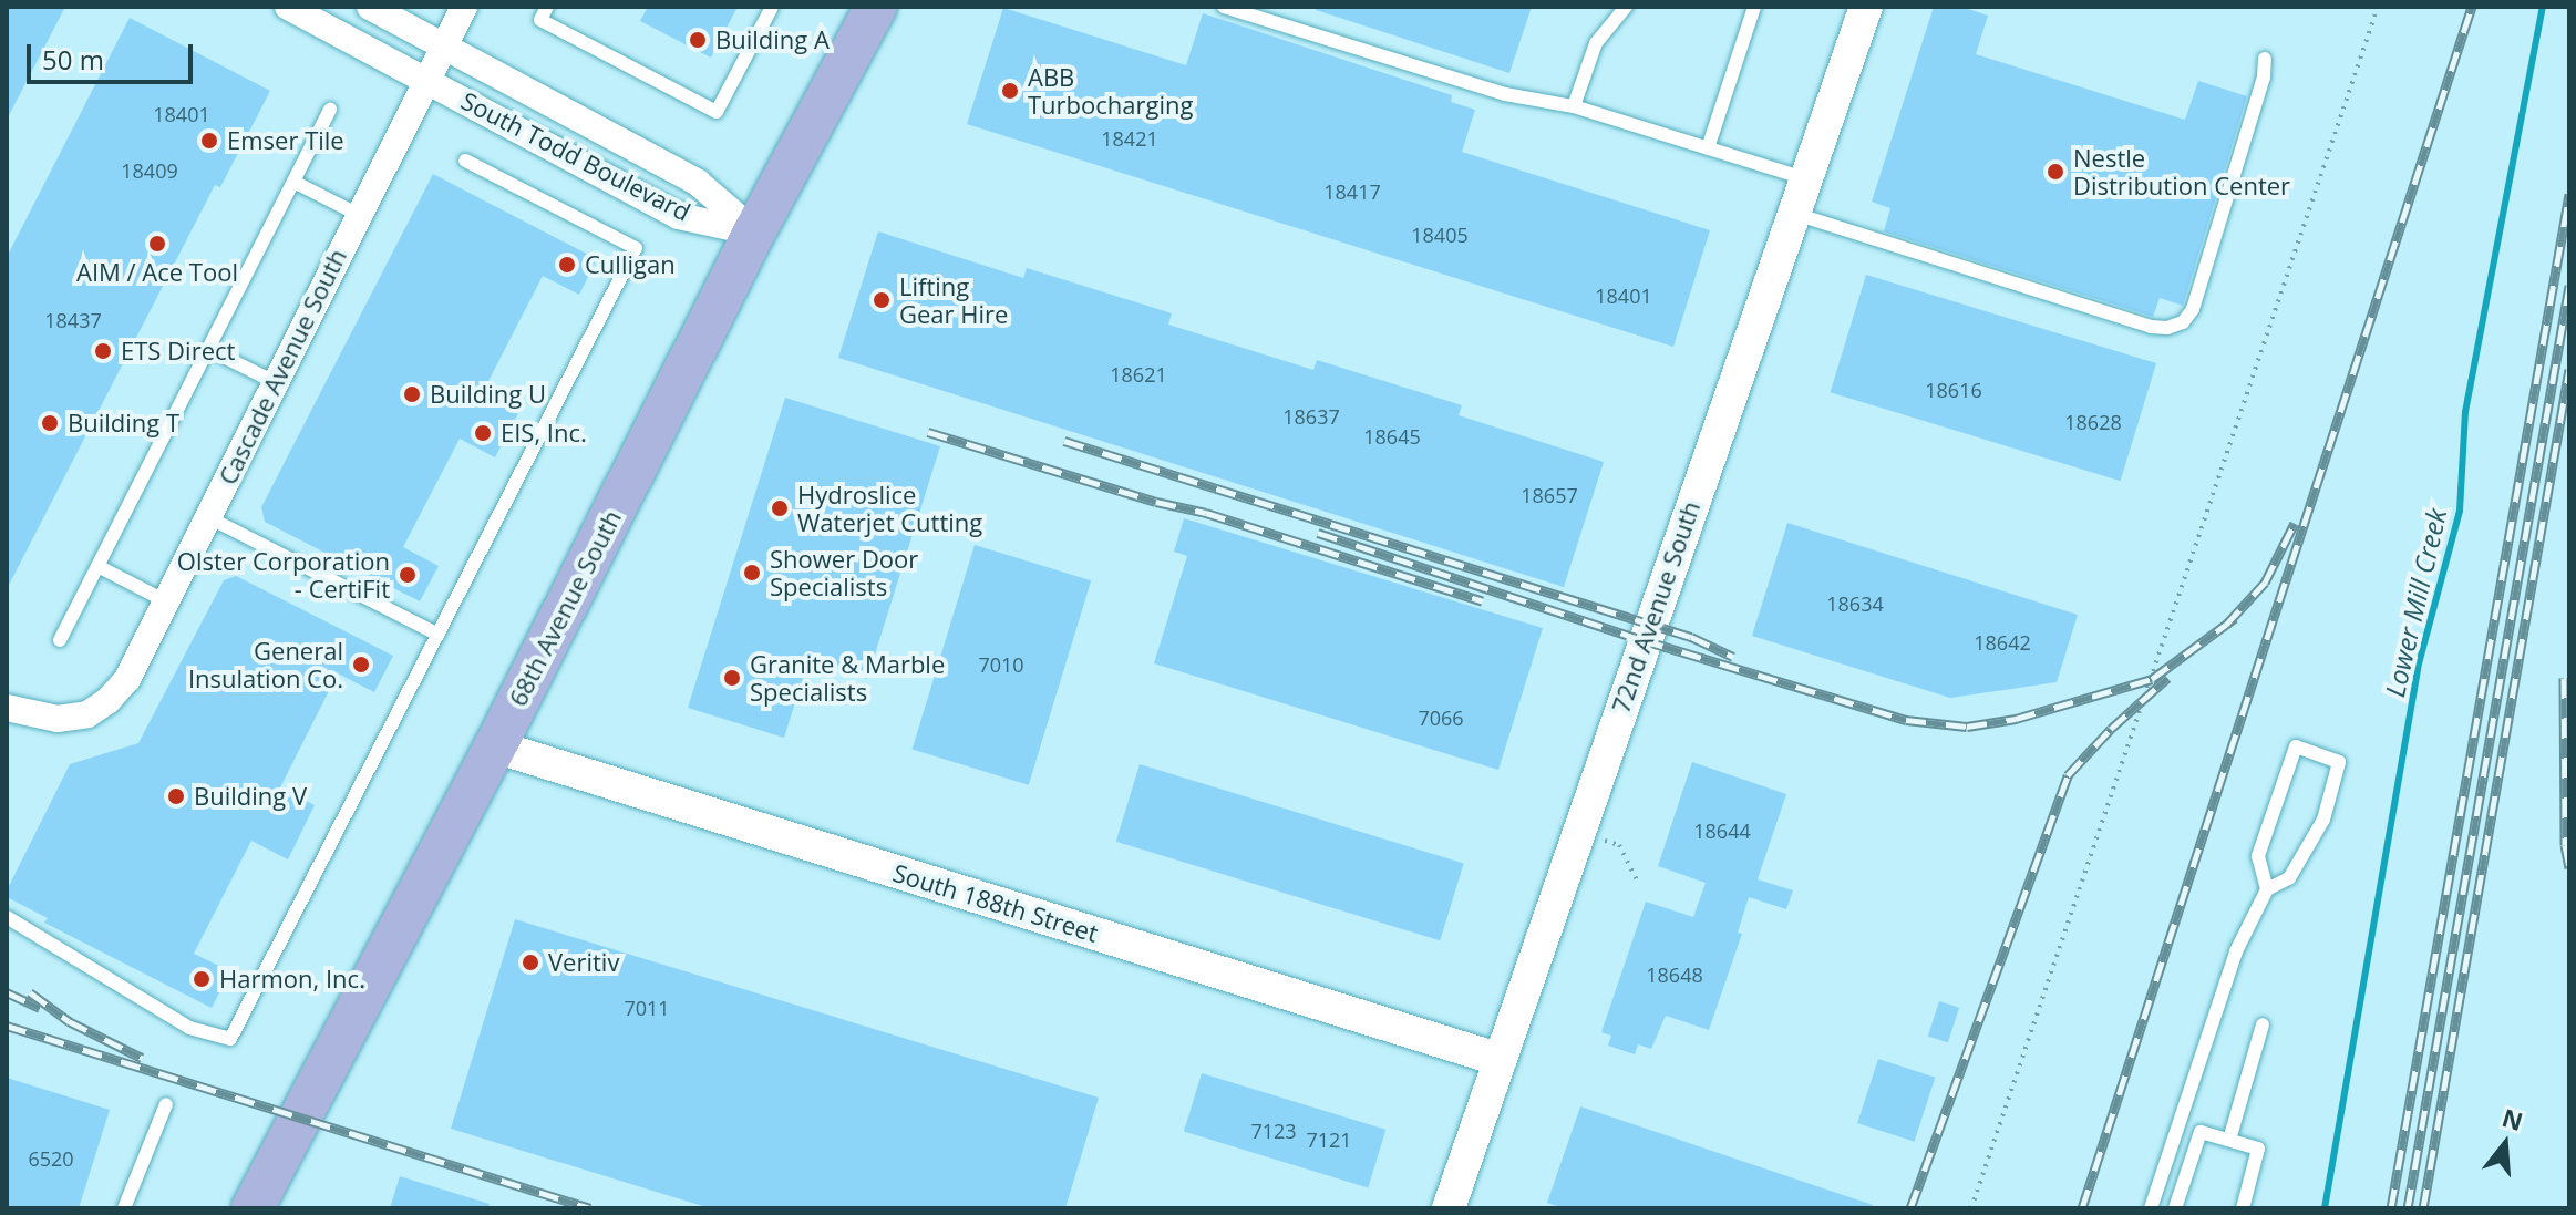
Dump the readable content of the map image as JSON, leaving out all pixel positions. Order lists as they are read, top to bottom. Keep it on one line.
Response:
{"streets":{"main road":["68th Avenue South"],"street":["South Todd Boulevard","Cascade Avenue South","72nd Avenue South","South 188th Street"]},"crossings":[["South Todd Boulevard","Cascade Avenue South"],["South Todd Boulevard","68th Avenue South"],["72nd Avenue South","South 188th Street"],["68th Avenue South","South 188th Street"]],"water":["Lower Mill Creek"],"places":["Building A","ABB Turbocharging","Emser Tile","Nestle Distribution Center","AIM / Ace Tool","Culligan","Lifting Gear Hire","ETS Direct","Building U","Building T","EIS, Inc.","Hydroslice Waterjet Cutting","Shower Door Specialists","Olster Corporation - CertiFit","General Insulation Co.","Granite & Marble Specialists","Building V","Veritiv","Harmon, Inc."],"house_numbers":["18401","18421","18409","18417","18405","18401","18437","18621","18616","18637","18628","18645","18657","18634","18642","7010","7066","18644","18648","7011","7123","7121","6520"],"scale_bar":"50 m","north":"top"}
